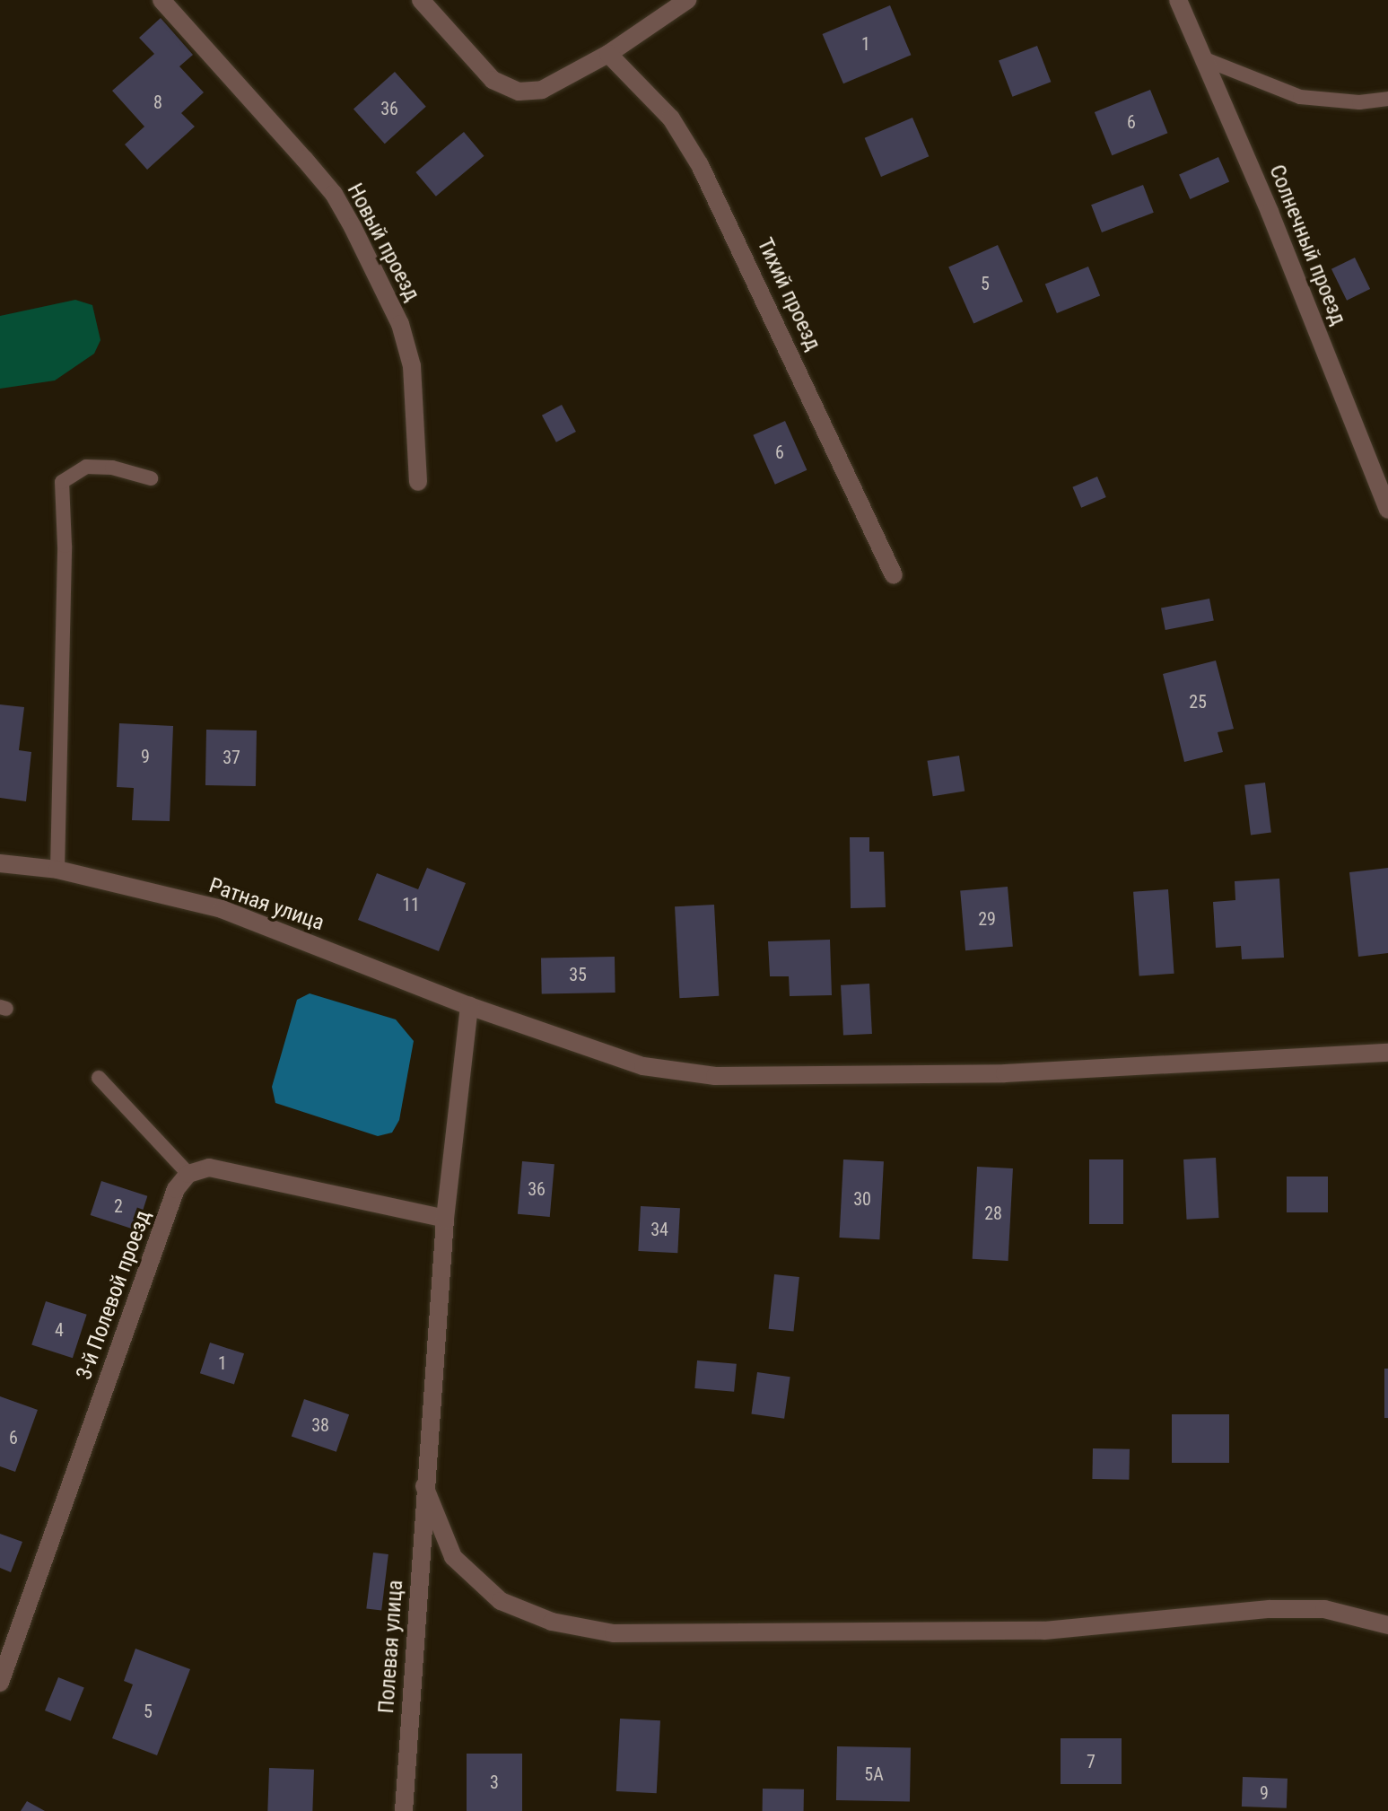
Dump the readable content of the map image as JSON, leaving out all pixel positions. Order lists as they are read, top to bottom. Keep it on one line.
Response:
{"streets":{"street":["Новый проезд","Солнечный проезд","Тихий проезд","Ратная улица","3-й Полевой проезд","Полевая улица"]},"crossings":[["Ратная улица","Полевая улица"]],"house_numbers":["1","8","36","6","5","6","25","9","37","11","29","35","36","30","2","28","34","4","1","38","6","5","7","5А","3","9"]}
